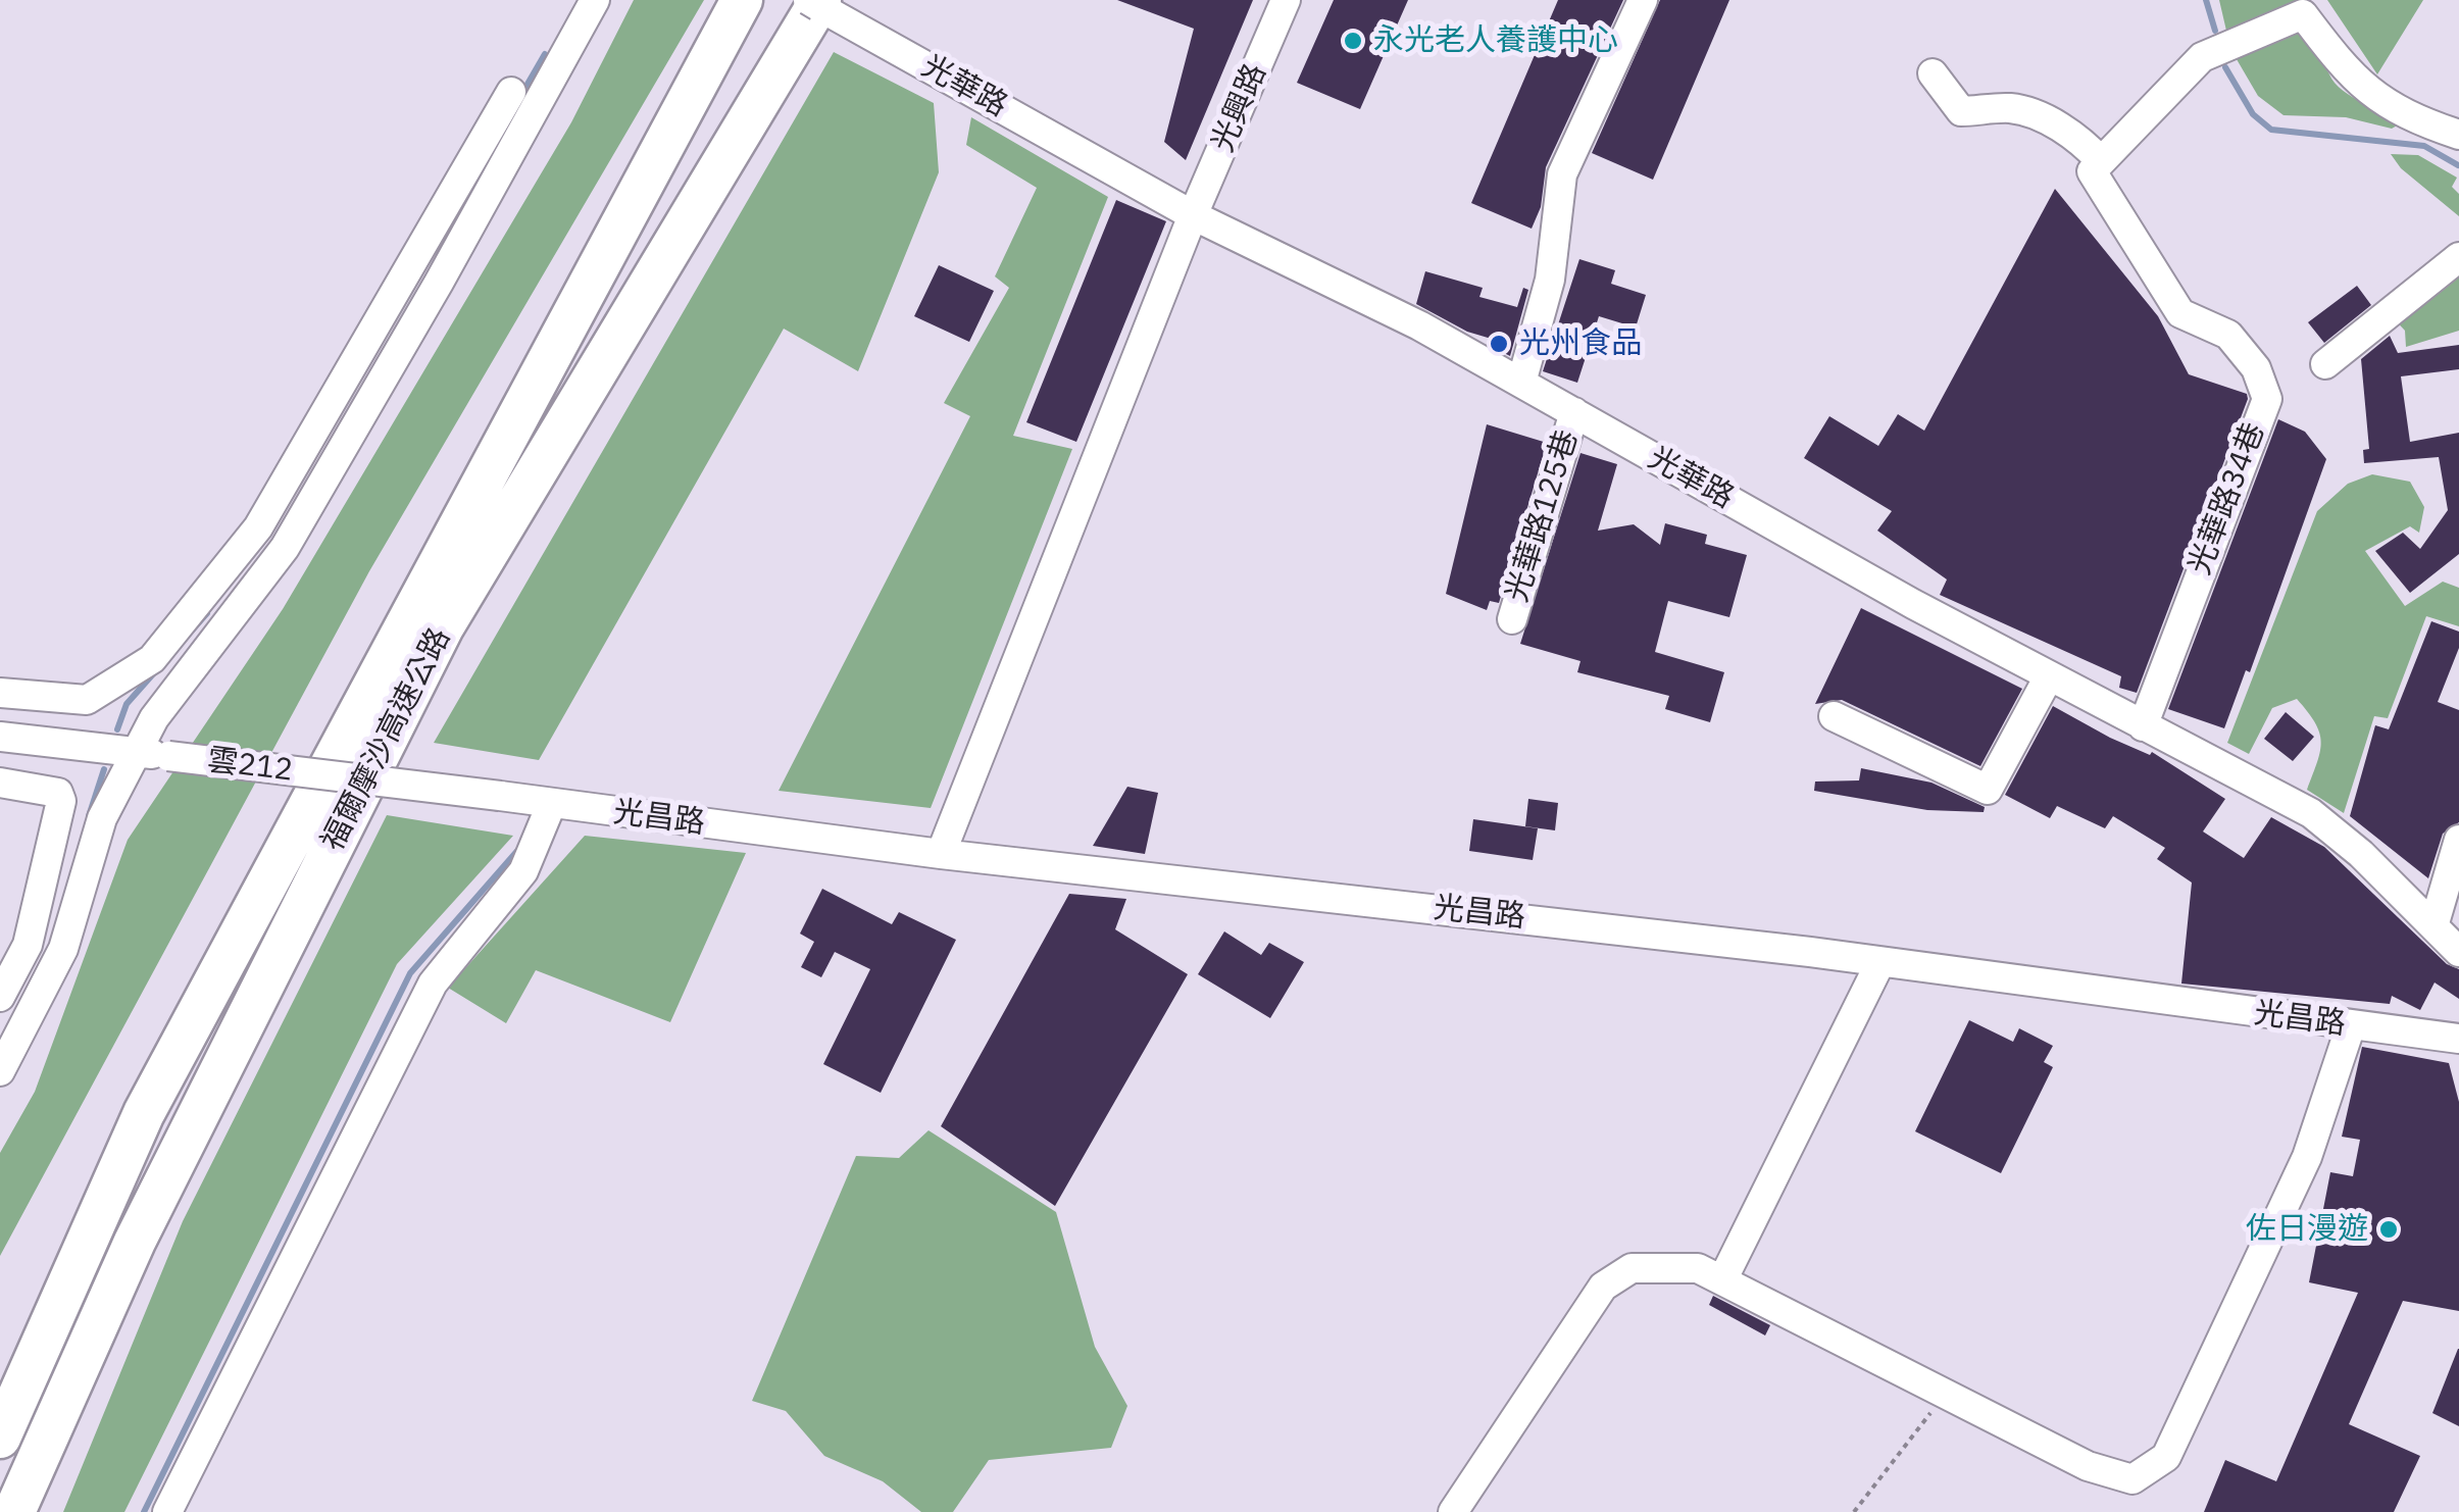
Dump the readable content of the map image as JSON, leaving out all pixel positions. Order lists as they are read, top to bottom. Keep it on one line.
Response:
{"streets":{"highway":["福爾摩沙高速公路"],"street":["光華路","光興路","光華路34巷","光華路125巷","雲212","光昌路"]},"crossings":[["光華路","光興路"],["光華路","光華路34巷"],["光華路","光華路125巷"],["光興路","光昌路"],["雲212","光昌路"]],"places":["永光老人養護中心","光州食品","佐日漫遊"]}
